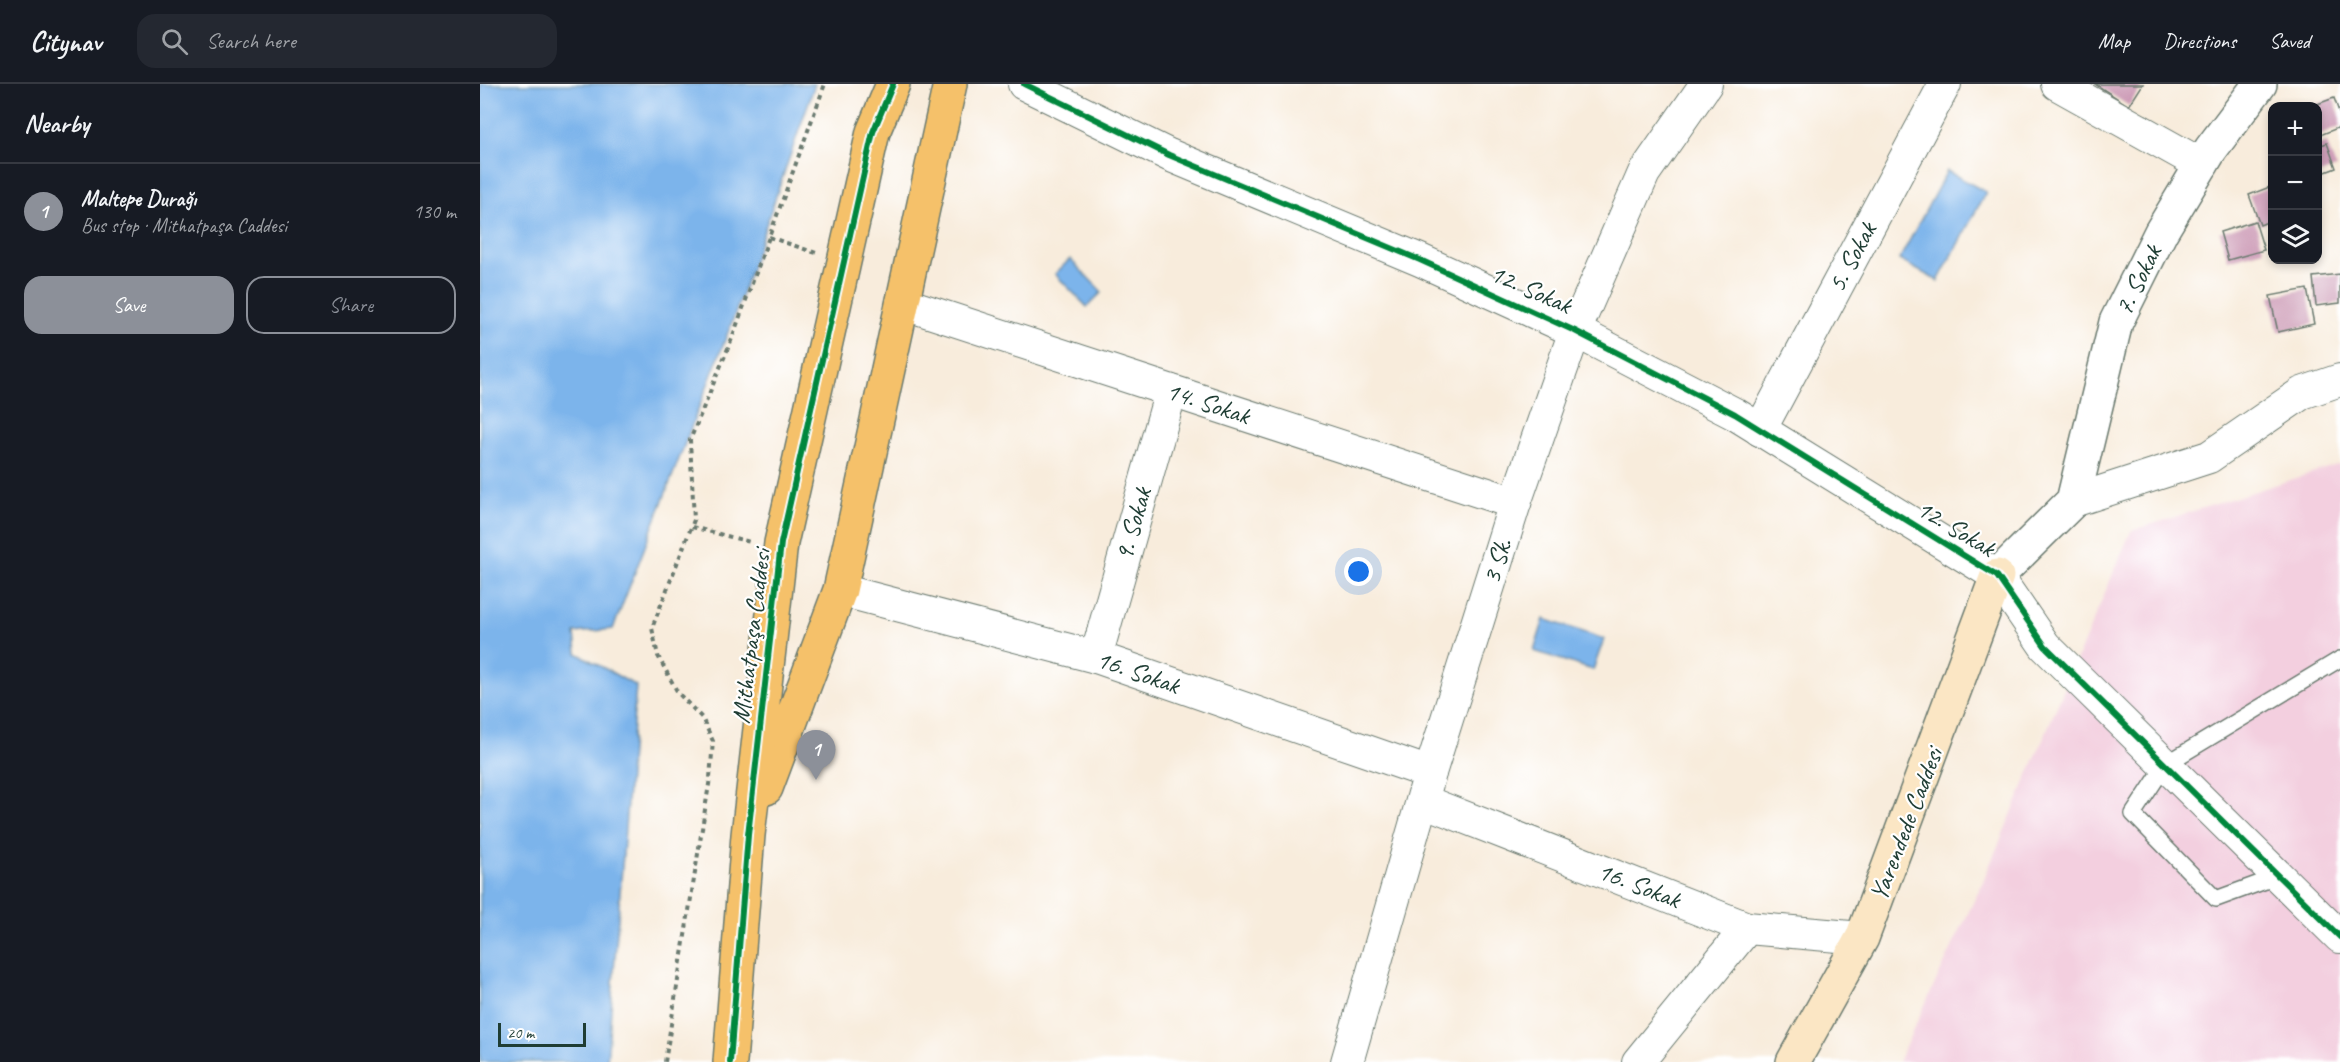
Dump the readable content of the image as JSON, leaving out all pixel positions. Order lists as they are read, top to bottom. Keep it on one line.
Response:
{"streets":{"main road":["Mithatpaşa Caddesi","Yarendede Caddesi"],"street":["5. Sokak","7. Sokak","12. Sokak","14. Sokak","9. Sokak","3 Sk.","16. Sokak"]},"crossings":[["5. Sokak","12. Sokak"],["7. Sokak","12. Sokak"],["12. Sokak","3 Sk."],["12. Sokak","Yarendede Caddesi"],["14. Sokak","9. Sokak"],["14. Sokak","3 Sk."],["14. Sokak","Mithatpaşa Caddesi"],["9. Sokak","16. Sokak"],["3 Sk.","16. Sokak"],["Mithatpaşa Caddesi","16. Sokak"],["16. Sokak","Yarendede Caddesi"]],"scale_bar":"20 m","page":{"header":"Citynav","search":"Search here","nav":["Map","Directions","Saved"],"heading":"Nearby","map_buttons":["+","−"],"list":[{"mark":"1","name":"Maltepe Durağı","note":"Bus stop · Mithatpaşa Caddesi","value":"130 m"}],"buttons":["Save","Share"],"pins":"1","scale":"20 m"}}
